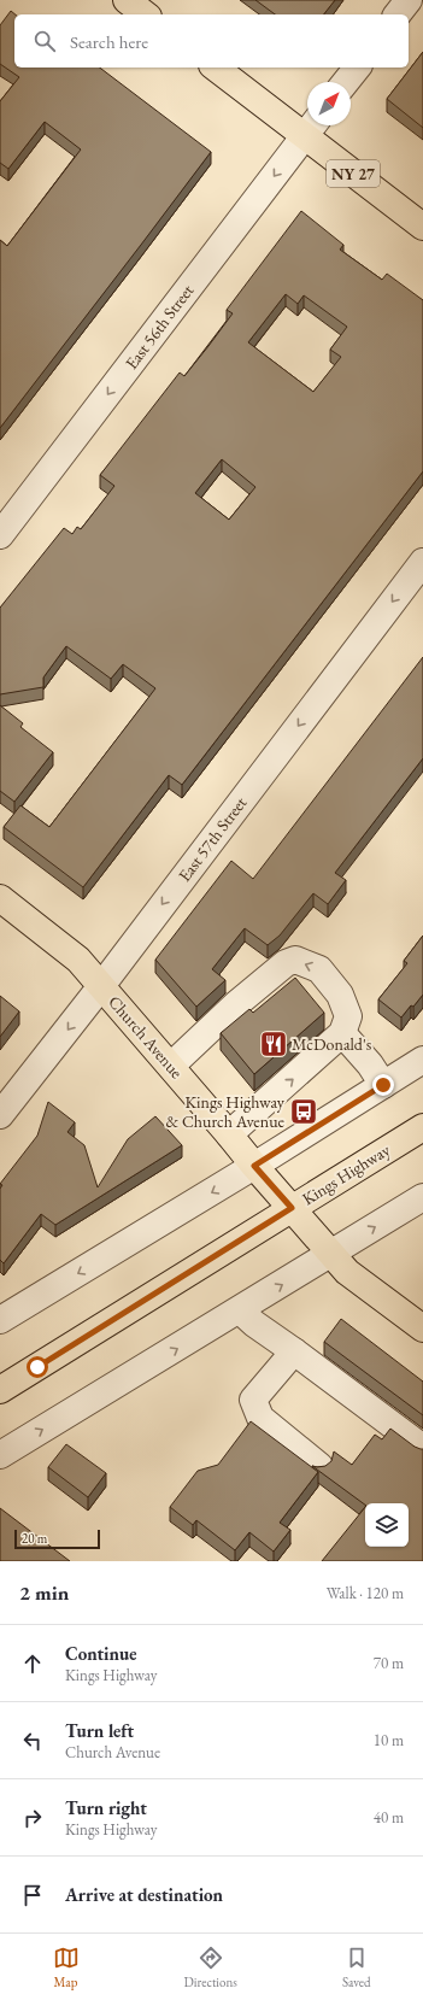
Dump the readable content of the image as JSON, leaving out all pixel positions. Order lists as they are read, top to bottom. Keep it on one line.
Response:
{"streets":{"main road":["NY 27","Church Avenue","Kings Highway"],"street":["East 56th Street","East 57th Street"]},"crossings":[["NY 27","East 56th Street"],["East 57th Street","Church Avenue"],["Church Avenue","Kings Highway"]],"one_way":["East 56th Street"],"places":{"restaurant":["McDonald's"],"bus stop":["Kings Highway & Church Avenue"]},"scale_bar":"20 m","north":"top right","page":{"search":"Search here","scale":"20 m","heading":["2 min","Walk · 120 m"],"list":[["Continue","Kings Highway","70 m"],["Turn left","Church Avenue","10 m"],["Turn right","Kings Highway","40 m"],"Arrive at destination"],"nav":["Map","Directions","Saved"]}}
